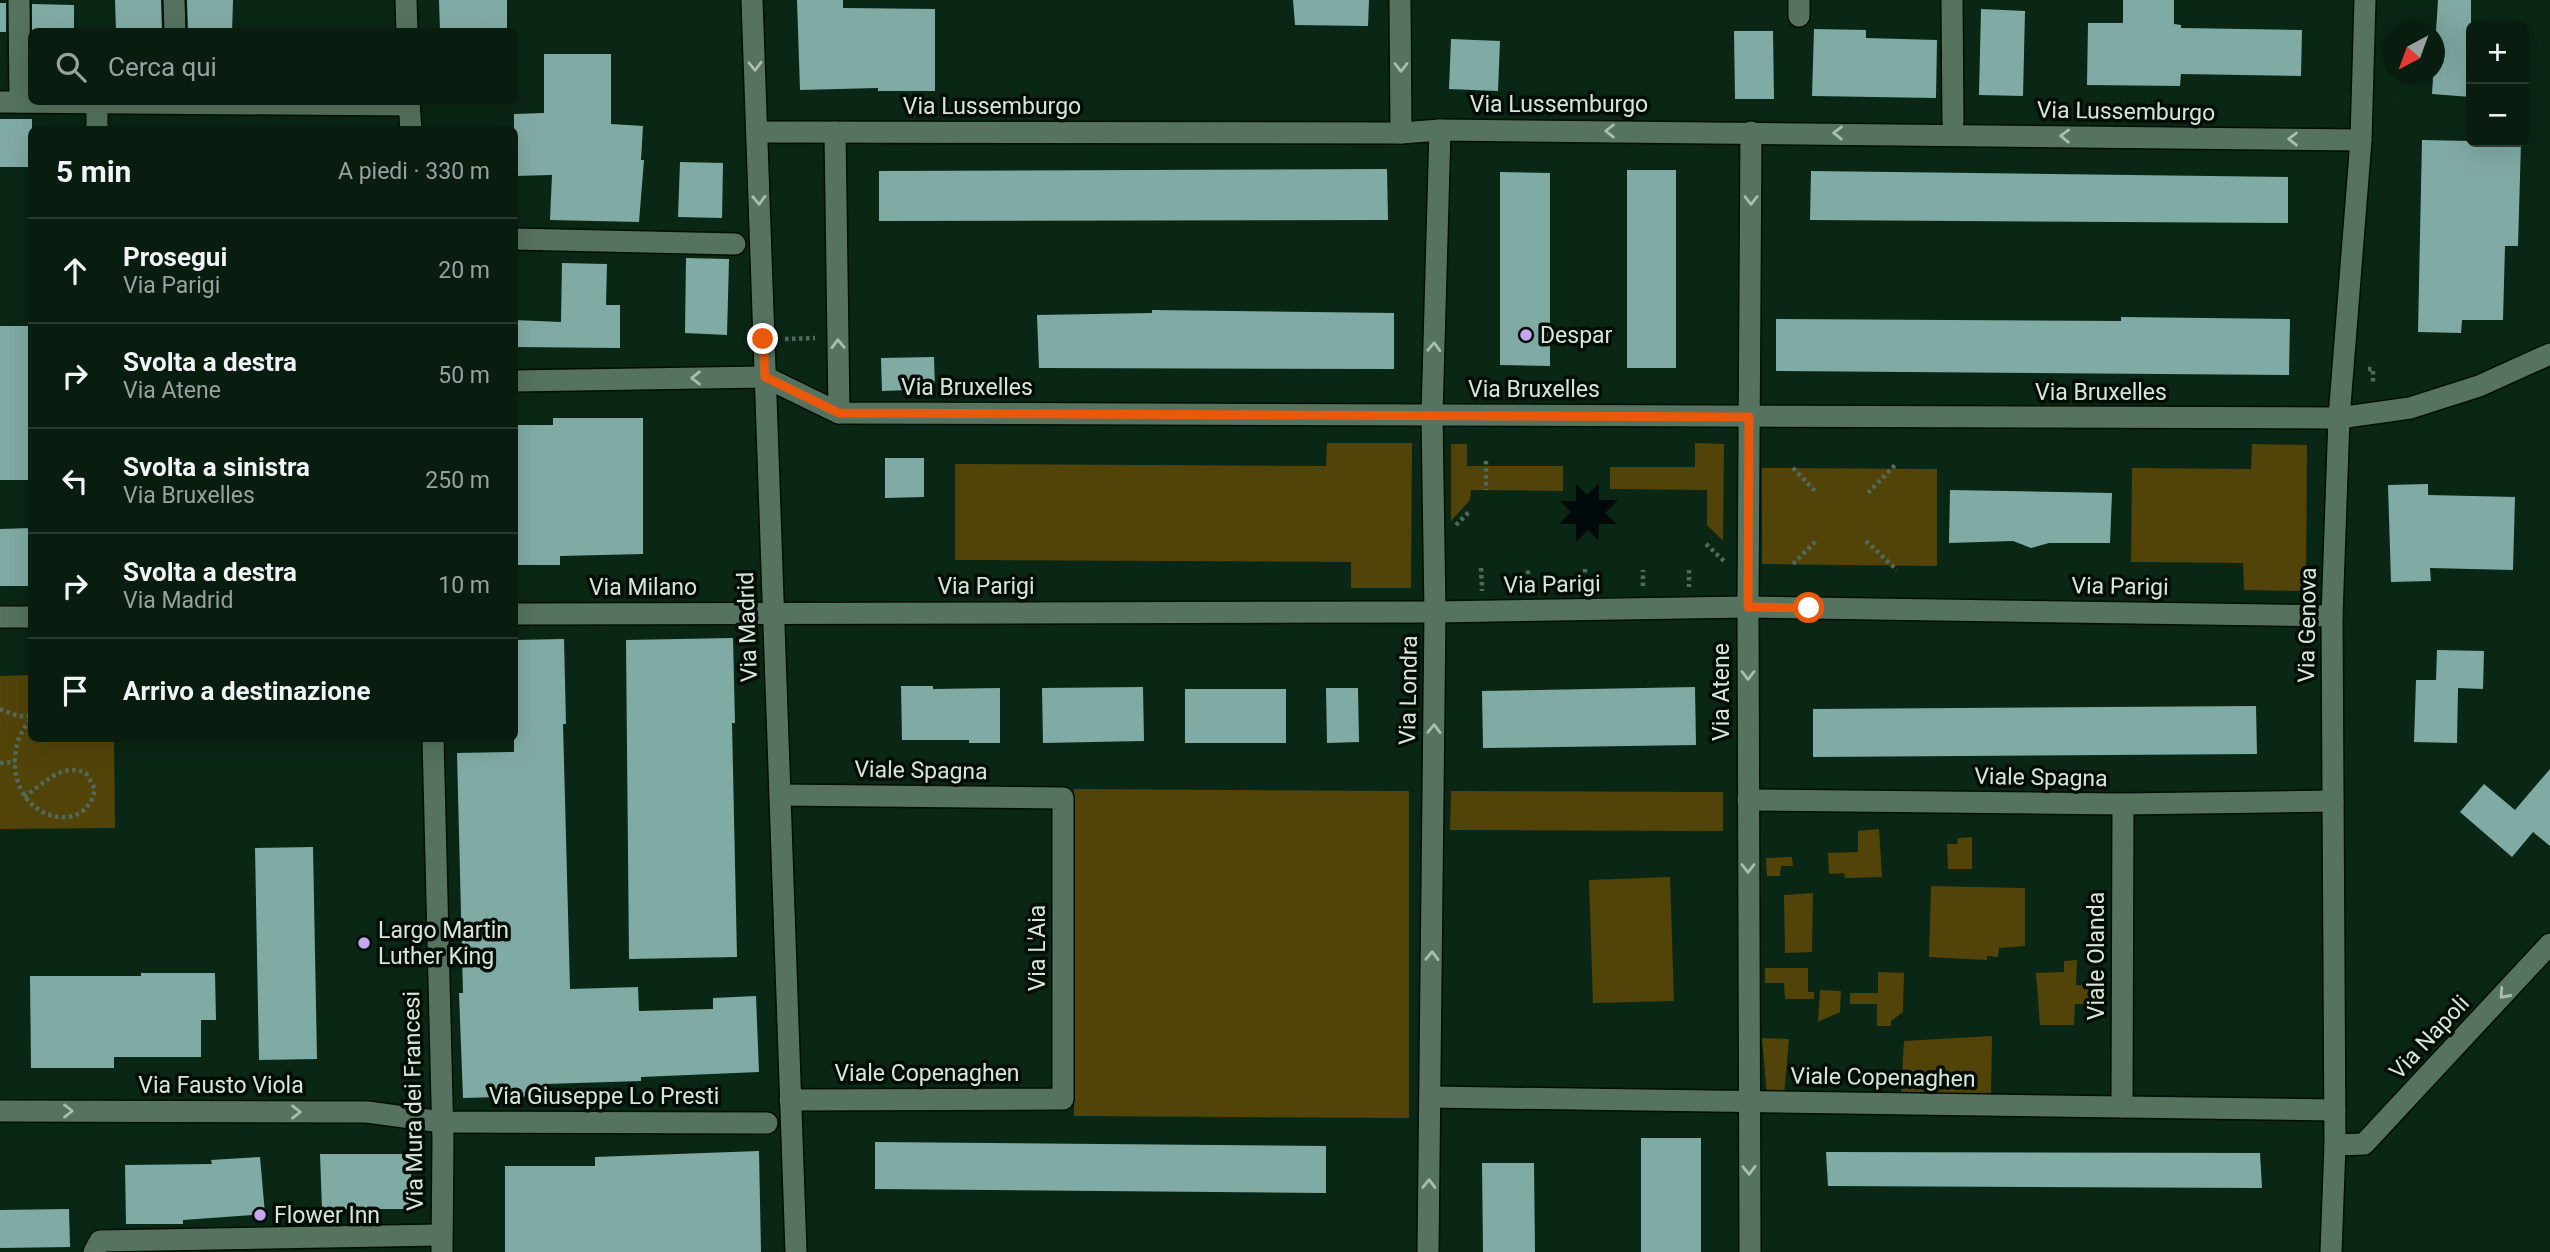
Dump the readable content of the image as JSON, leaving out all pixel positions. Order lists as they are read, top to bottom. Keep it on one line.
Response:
{"streets":{"street":["Via Lussemburgo","Via Bruxelles","Via Parigi","Via Milano","Via Genova","Via Madrid","Via Londra","Via Atene","Viale Spagna","Via L'Aia","Viale Olanda","Via Napoli","Viale Copenaghen","Via Fausto Viola","Via Giuseppe Lo Presti","Via Mura dei Francesi"]},"crossings":[["Via Lussemburgo","Via Genova"],["Via Lussemburgo","Via Madrid"],["Via Lussemburgo","Via Londra"],["Via Lussemburgo","Via Atene"],["Via Bruxelles","Via Genova"],["Via Bruxelles","Via Madrid"],["Via Bruxelles","Via Londra"],["Via Bruxelles","Via Atene"],["Via Parigi","Via Milano"],["Via Parigi","Via Genova"],["Via Parigi","Via Madrid"],["Via Parigi","Via Londra"],["Via Parigi","Via Atene"],["Via Milano","Via Madrid"],["Via Genova","Viale Spagna"],["Via Genova","Via Napoli"],["Via Genova","Viale Copenaghen"],["Via Madrid","Viale Spagna"],["Via Madrid","Viale Copenaghen"],["Via Londra","Viale Copenaghen"],["Via Atene","Viale Spagna"],["Via Atene","Viale Copenaghen"],["Viale Spagna","Via L'Aia"],["Viale Spagna","Viale Olanda"],["Via L'Aia","Viale Copenaghen"],["Viale Olanda","Viale Copenaghen"],["Via Fausto Viola","Via Giuseppe Lo Presti"],["Via Fausto Viola","Via Mura dei Francesi"],["Via Giuseppe Lo Presti","Via Mura dei Francesi"]],"one_way":["Via Lussemburgo","Via Londra","Via Atene","Via Napoli"],"places":["Despar","Largo Martin Luther King","Flower Inn"],"north":"bottom left","page":{"map_buttons":["+","−"],"search":"Cerca qui","heading":["5 min","A piedi · 330 m"],"list":[["Prosegui","Via Parigi","20 m"],["Svolta a destra","Via Atene","50 m"],["Svolta a sinistra","Via Bruxelles","250 m"],["Svolta a destra","Via Madrid","10 m"],"Arrivo a destinazione"]}}
